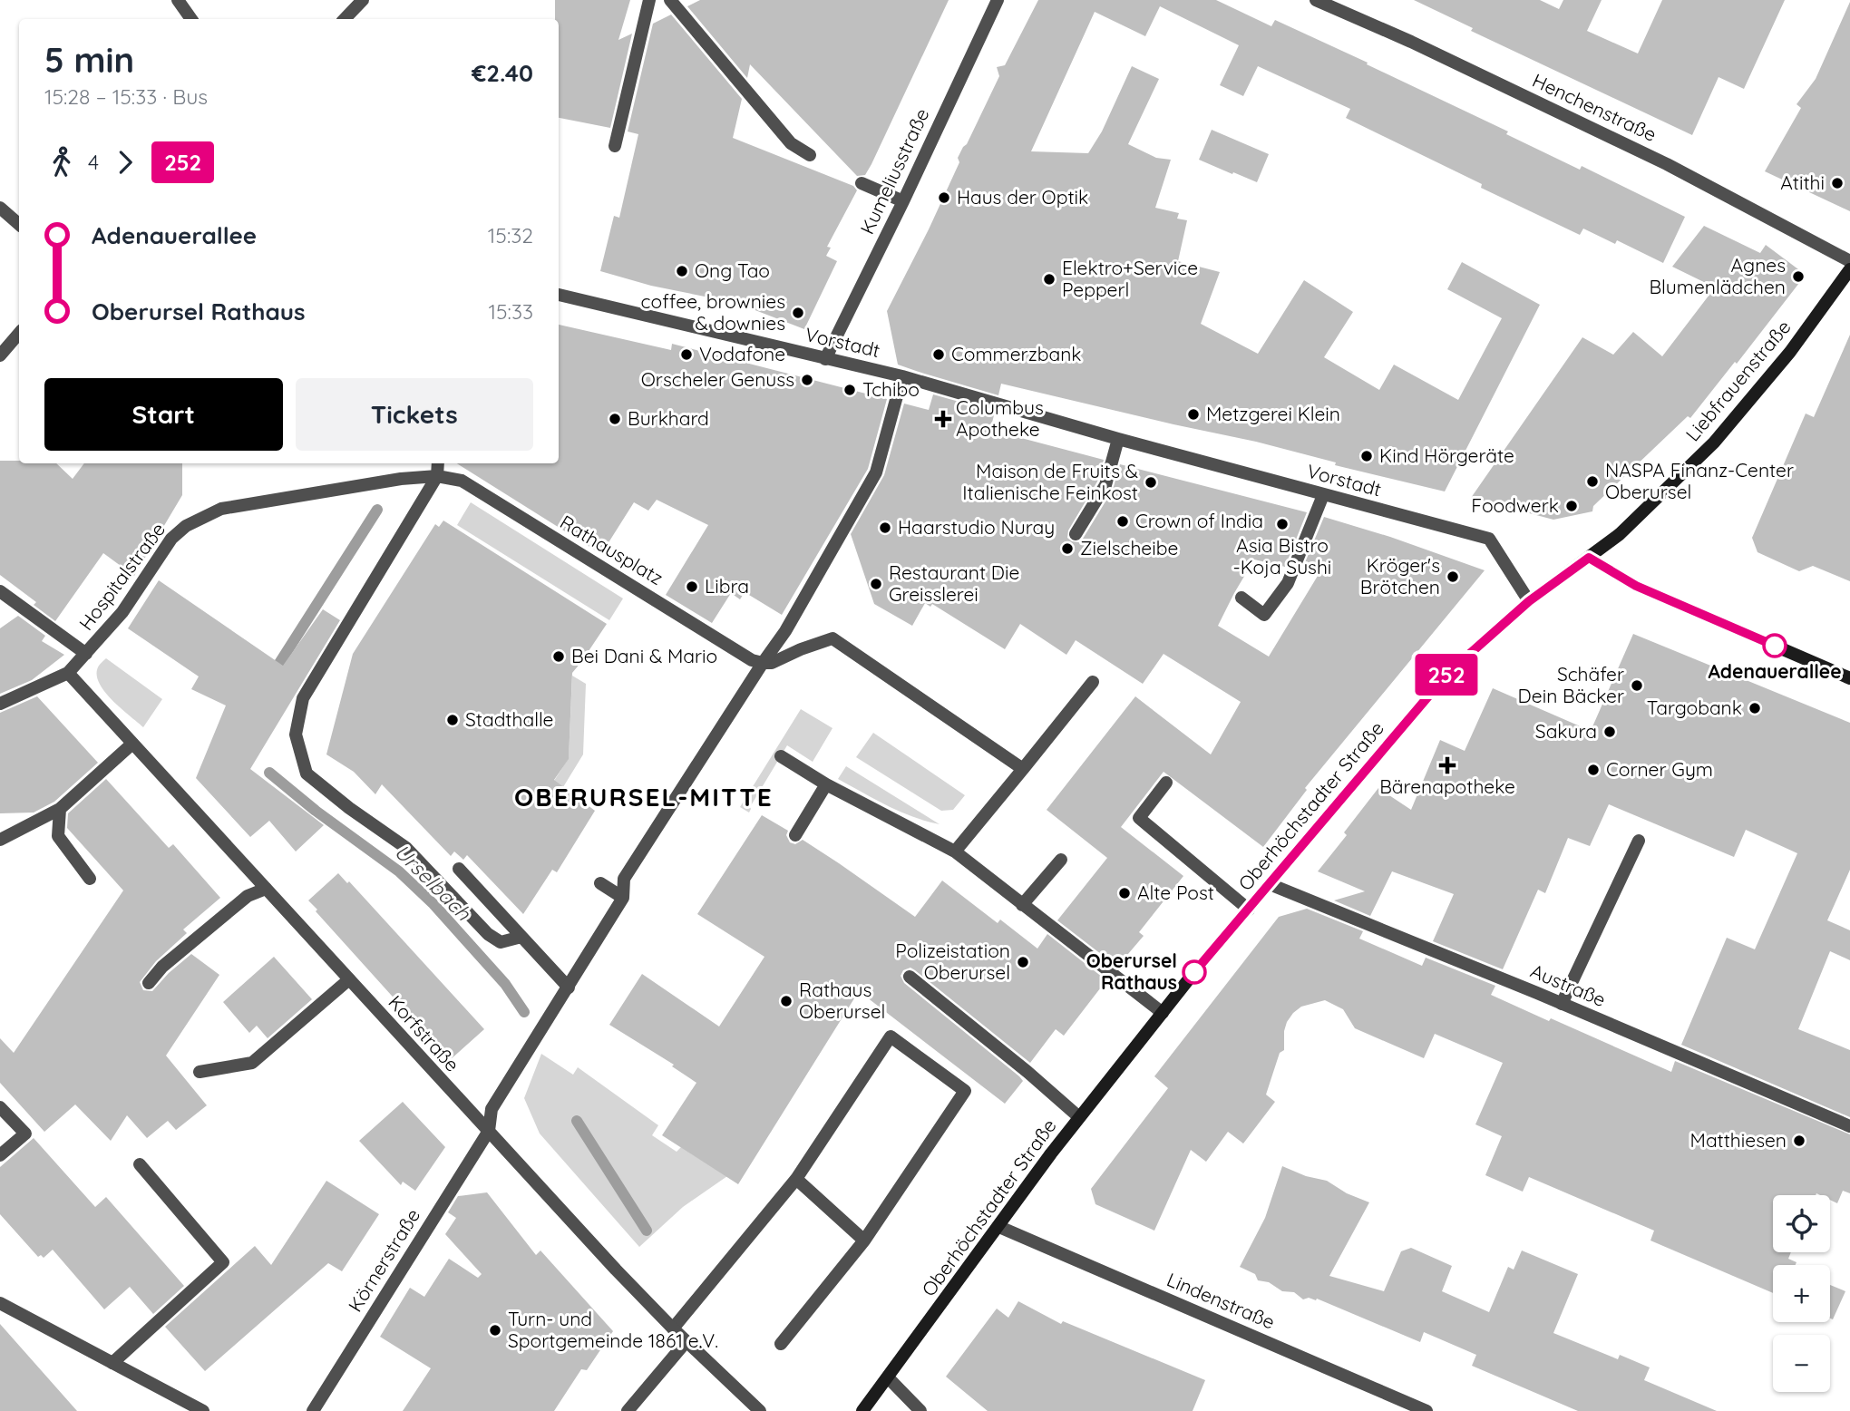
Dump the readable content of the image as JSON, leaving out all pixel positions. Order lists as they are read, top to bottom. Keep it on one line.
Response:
{"streets":{"main road":["Liebfrauenstraße","Oberhöchstadter Straße"],"street":["Henchenstraße","Kumeliusstraße","Vorstadt","Rathausplatz","Hospitalstraße","Austraße","Korfstraße","Körnerstraße","Lindenstraße"]},"crossings":[["Kumeliusstraße","Vorstadt"],["Vorstadt","Oberhöchstadter Straße"],["Liebfrauenstraße","Oberhöchstadter Straße"],["Rathausplatz","Hospitalstraße"],["Hospitalstraße","Korfstraße"],["Oberhöchstadter Straße","Austraße"],["Oberhöchstadter Straße","Lindenstraße"],["Korfstraße","Körnerstraße"]],"districts":["OBERURSEL-MITTE"],"water":["Urselbach"],"places":{"other":["Atithi","Haus der Optik","Ong Tao","Agnes Blumenlädchen","Elektro+Service Pepperl","coffee, ‍brownies & downies","Vodafone","Commerzbank","Orscheler Genuss","Tchibo","Metzgerei Klein","Burkhard","Kind Hörgeräte","NASPA Finanz-Center Oberursel","Maison de Fruits & Italienische Feinkost","Foodwerk","Crown of India","Asia Bistro -Koja Sushi","Haarstudio Nuray","Zielscheibe","Kröger's Brötchen","Restaurant Die Greisslerei","Libra","Adenauerallee","Bei Dani & Mario","Schäfer Dein Bäcker","Targobank","Stadthalle","Sakura","Corner Gym","Alte Post","Polizeistation Oberursel","Oberursel Rathaus","Rathaus Oberursel","Matthiesen","Turn- und Sportgemeinde 1861 e.V."],"health":["Columbus Apotheke","Bärenapotheke"]},"lines":["bus line 252"],"page":{"on_map":"252","heading":["5 min","15:28 – 15:33 · Bus","€2.40"],"legs":["4","252"],"list":[{"name":"Adenauerallee","value":"15:32"},{"name":"Oberursel Rathaus","value":"15:33"}],"buttons":["Start","Tickets"],"map_buttons":["+","−"]}}
